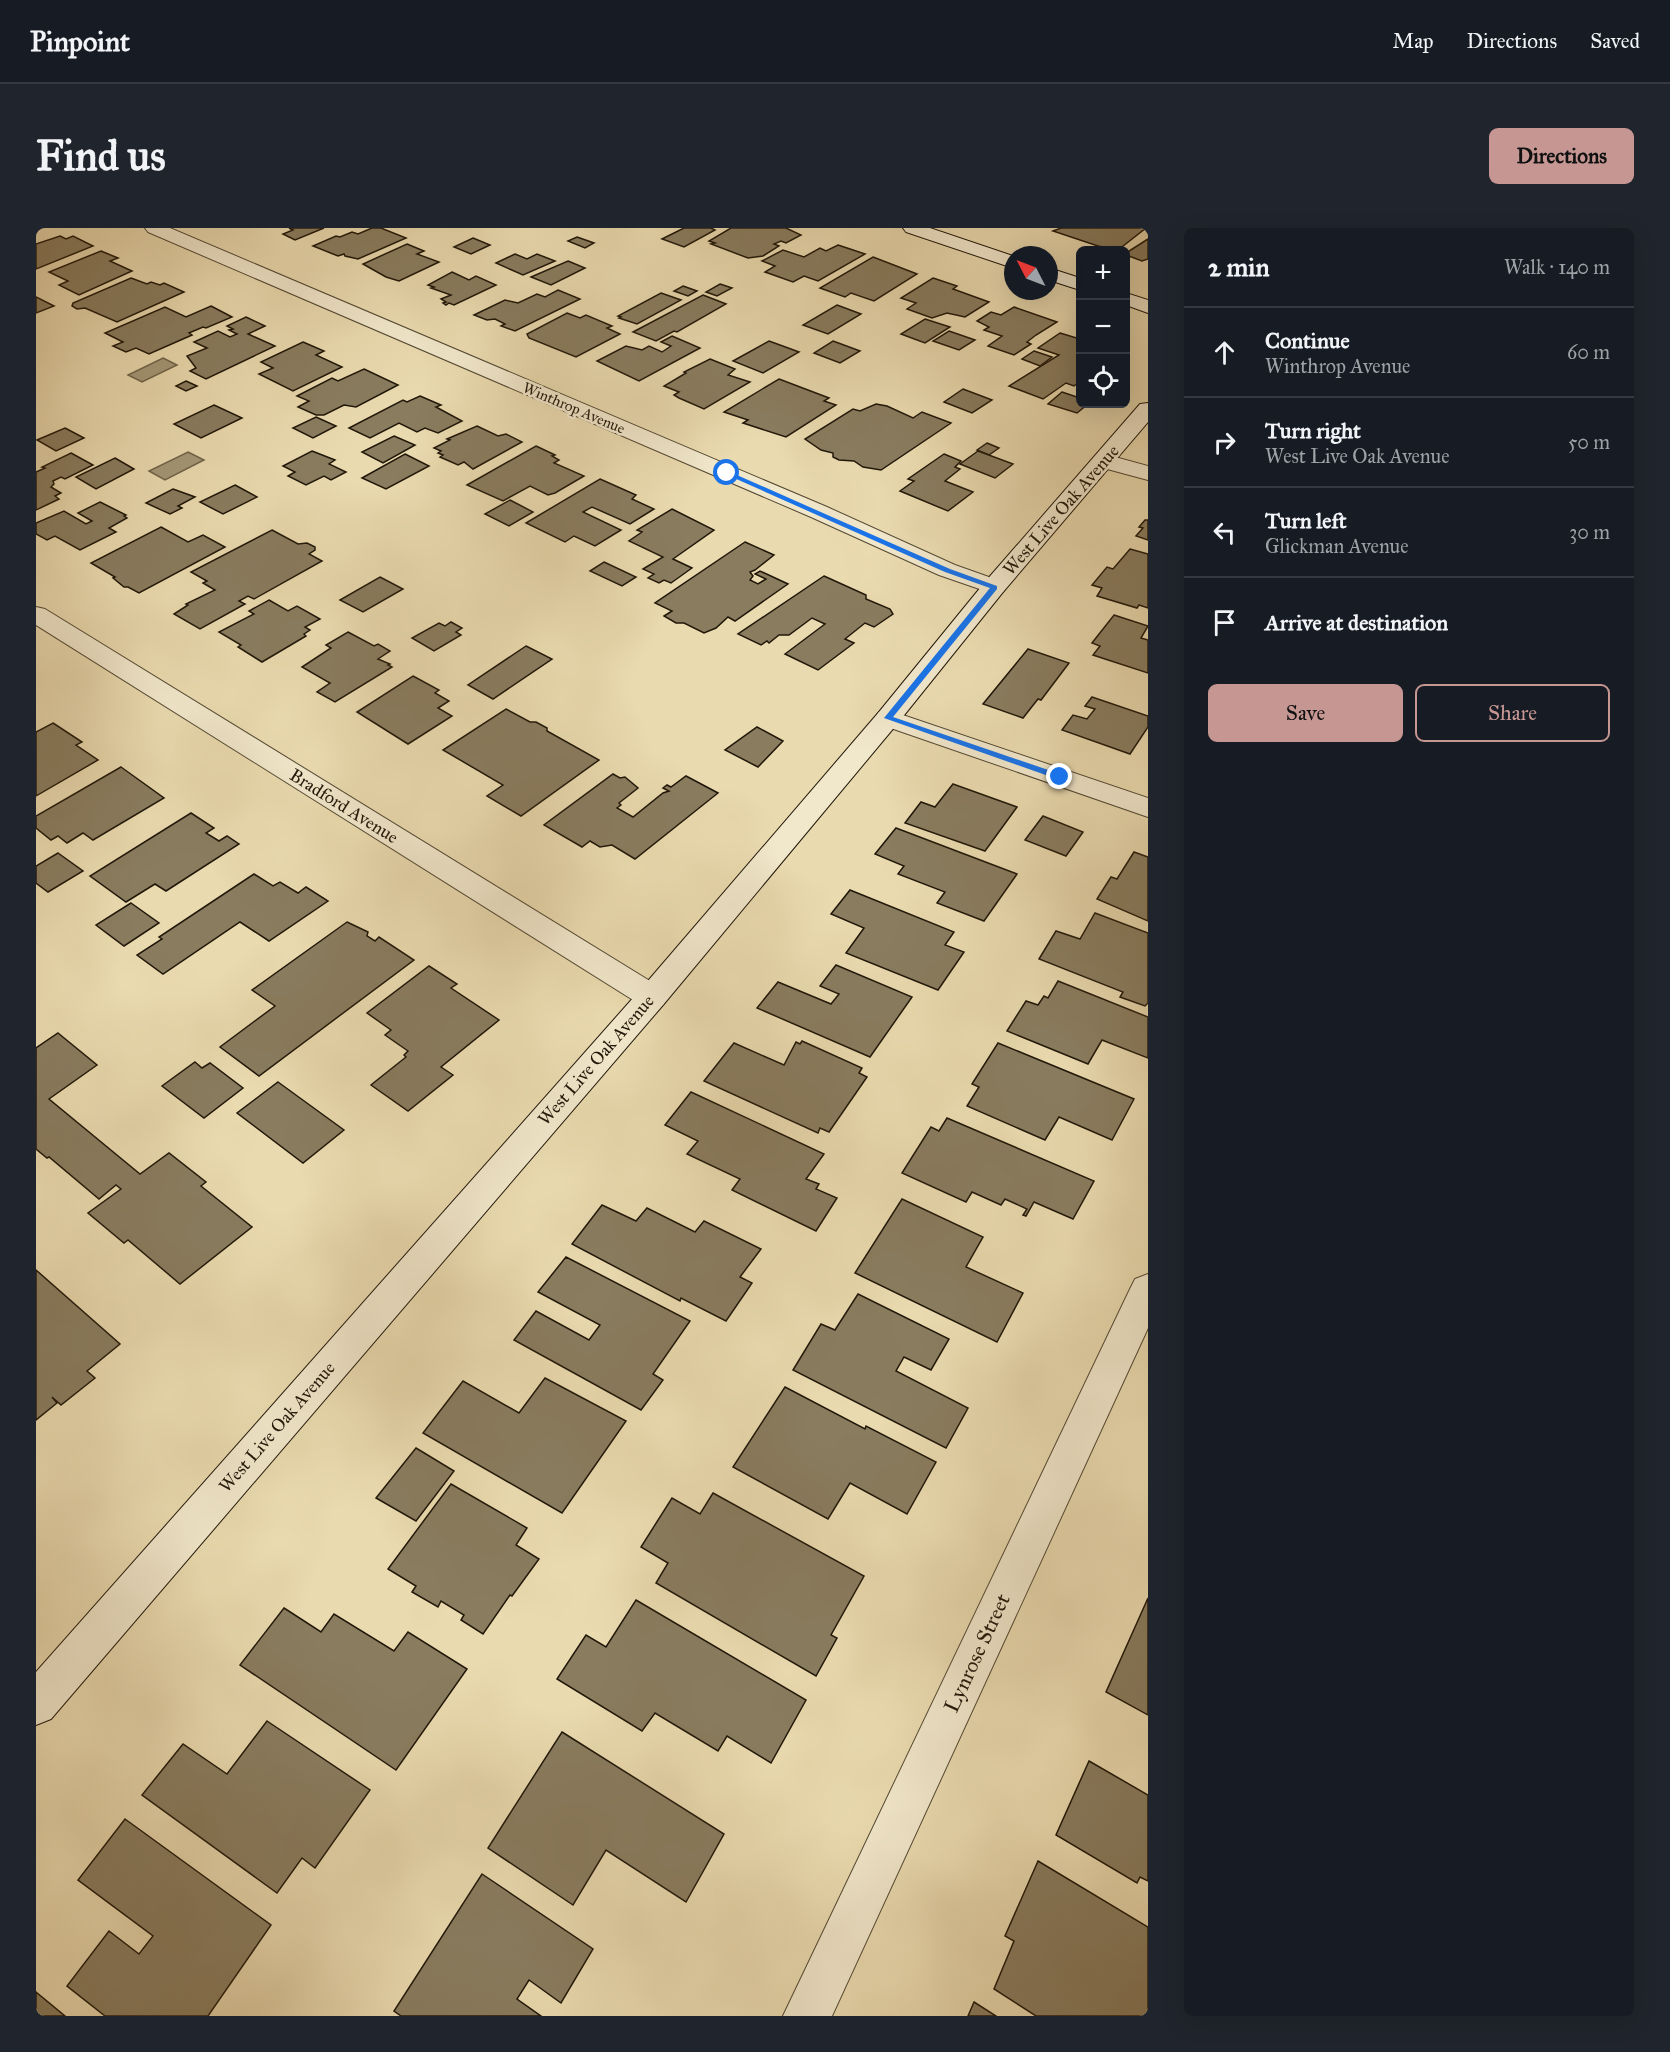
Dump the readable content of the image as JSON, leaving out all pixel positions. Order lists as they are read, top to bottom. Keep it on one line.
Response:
{"streets":{"street":["Winthrop Avenue","West Live Oak Avenue","Bradford Avenue","Lynrose Street"]},"crossings":[["Winthrop Avenue","West Live Oak Avenue"],["West Live Oak Avenue","Bradford Avenue"]],"north":"top left","page":{"header":"Pinpoint","nav":["Map","Directions","Saved"],"buttons":["Directions",["Save","Share"]],"title":"Find us","heading":["2 min","Walk · 140 m"],"map_buttons":["+","−"],"list":[["Continue","Winthrop Avenue","60 m"],["Turn right","West Live Oak Avenue","50 m"],["Turn left","Glickman Avenue","30 m"],"Arrive at destination"]}}
